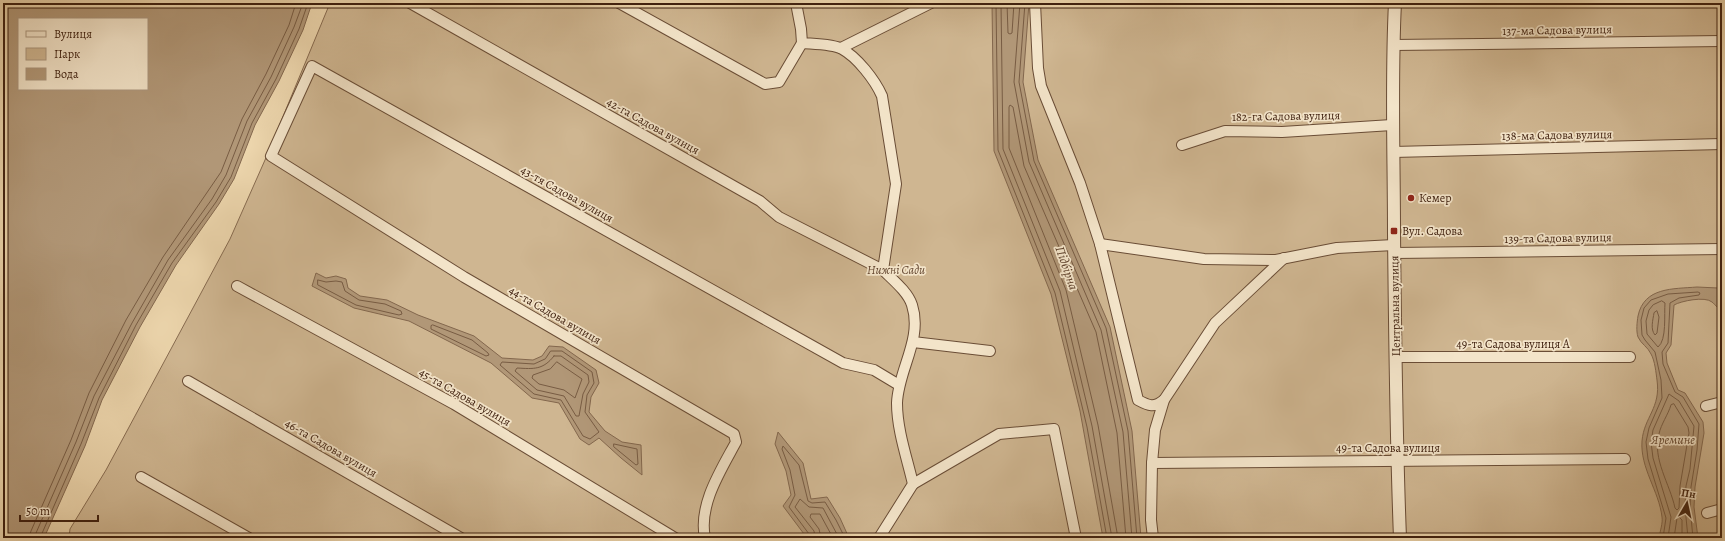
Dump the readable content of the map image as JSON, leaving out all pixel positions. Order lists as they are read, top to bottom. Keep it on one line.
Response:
{"streets":{"street":["137-ма Садова вулиця","182-га Садова вулиця","42-га Садова вулиця","138-ма Садова вулиця","43-тя Садова вулиця","139-та Садова вулиця","Центральна вулиця","44-та Садова вулиця","49-та Садова вулиця А","45-та Садова вулиця","46-та Садова вулиця","49-та Садова вулиця"]},"crossings":[["137-ма Садова вулиця","Центральна вулиця"],["182-га Садова вулиця","Центральна вулиця"],["42-га Садова вулиця","43-тя Садова вулиця"],["138-ма Садова вулиця","Центральна вулиця"],["43-тя Садова вулиця","44-та Садова вулиця"],["139-та Садова вулиця","Центральна вулиця"],["Центральна вулиця","49-та Садова вулиця А"],["Центральна вулиця","49-та Садова вулиця"]],"water":["Підбірна","Яремине"],"parks":["Нижні Сади"],"places":{"other":["Кемер"],"transit":["Вул. Садова"]},"legend":["Вулиця","Парк","Вода"],"scale_bar":"50 m","north":"top"}
